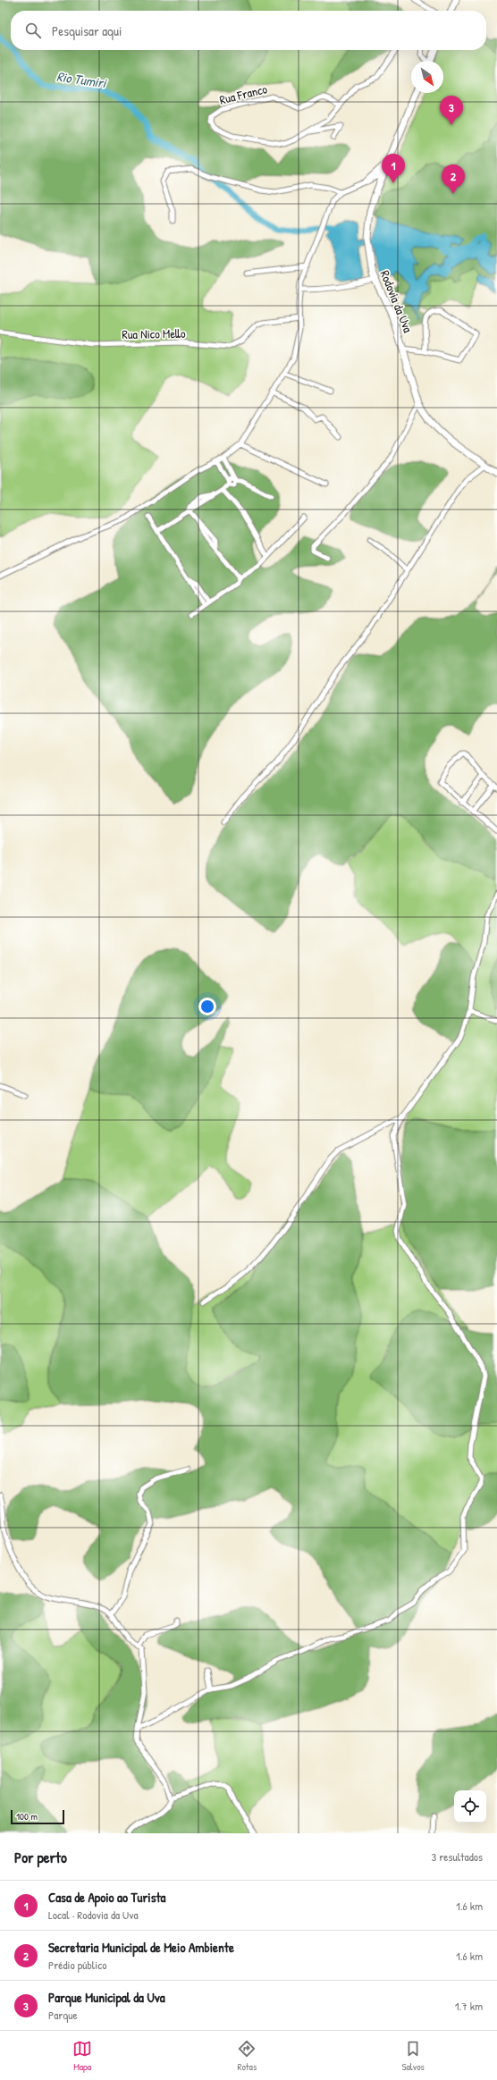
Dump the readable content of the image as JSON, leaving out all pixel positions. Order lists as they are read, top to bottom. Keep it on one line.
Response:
{"streets":{"street":["Rua Franco","Rodovia da Uva","Rua Nico Mello"]},"water":["Rio Tumiri"],"scale_bar":"100 m","north":"bottom right","page":{"search":"Pesquisar aqui","pins":["3","1","2"],"scale":"100 m","heading":["Por perto","3 resultados"],"list":[{"mark":"1","name":"Casa de Apoio ao Turista","note":"Local · Rodovia da Uva","value":"1.6 km"},{"mark":"2","name":"Secretaria Municipal de Meio Ambiente","note":"Prédio público","value":"1.6 km"},{"mark":"3","name":"Parque Municipal da Uva","note":"Parque","value":"1.7 km"}],"nav":["Mapa","Rotas","Salvos"]}}
